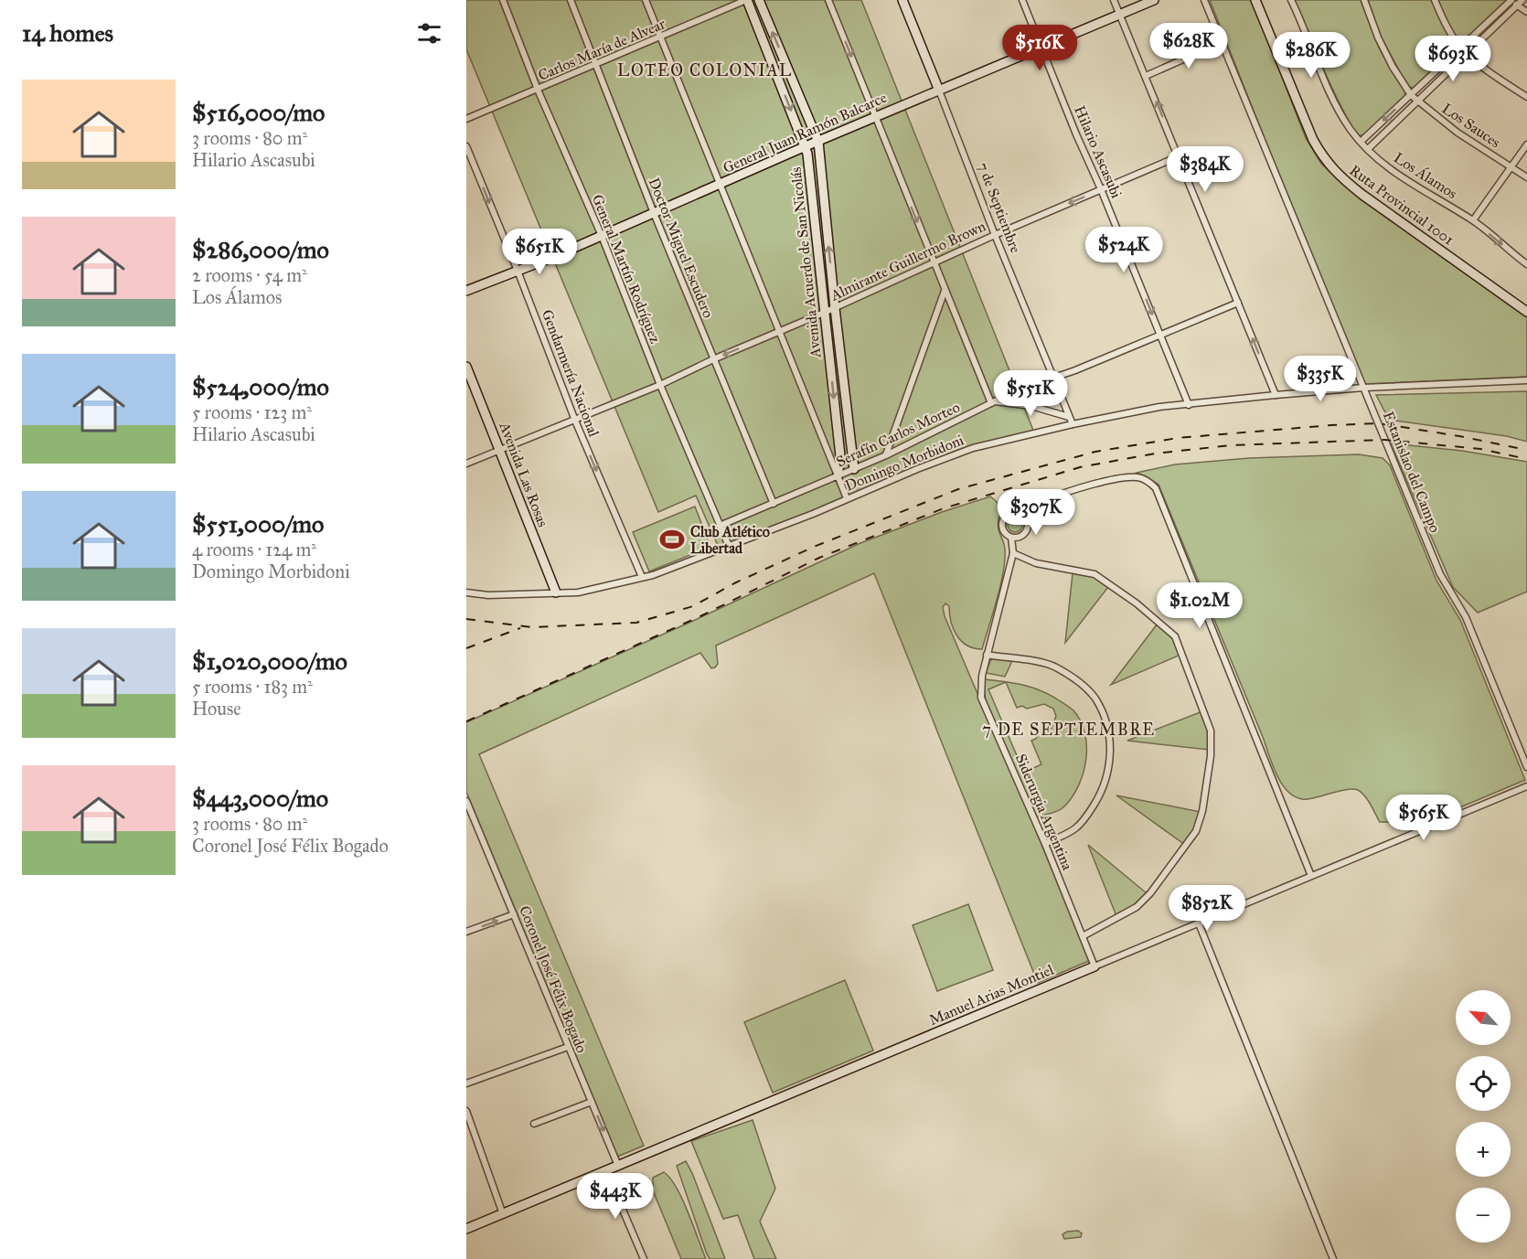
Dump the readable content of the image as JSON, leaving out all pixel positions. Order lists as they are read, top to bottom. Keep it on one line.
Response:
{"streets":{"street":["Carlos María de Alvear","Los Sauces","General Juan Ramón Balcarce","Hilario Ascasubi","Los Álamos","Ruta Provincial 1001","7 de Septiembre","Doctor Miguel Escudero","Almirante Guillermo Brown","Avenida Acuerdo de San Nicolás","General Martín Rodríguez","Gendarmería Nacional","Serafín Carlos Morteo","Domingo Morbidoni","Estanislao del Campo","Avenida Las Rosas","Siderurgia Argentina","Coronel José Félix Bogado","Manuel Arias Montiel"]},"crossings":[["Carlos María de Alvear","Doctor Miguel Escudero"],["Carlos María de Alvear","Avenida Acuerdo de San Nicolás"],["Carlos María de Alvear","General Martín Rodríguez"],["General Juan Ramón Balcarce","Hilario Ascasubi"],["General Juan Ramón Balcarce","7 de Septiembre"],["General Juan Ramón Balcarce","Doctor Miguel Escudero"],["General Juan Ramón Balcarce","Avenida Acuerdo de San Nicolás"],["General Juan Ramón Balcarce","General Martín Rodríguez"],["General Juan Ramón Balcarce","Gendarmería Nacional"],["Hilario Ascasubi","Almirante Guillermo Brown"],["Hilario Ascasubi","Serafín Carlos Morteo"],["Hilario Ascasubi","Domingo Morbidoni"],["7 de Septiembre","Almirante Guillermo Brown"],["7 de Septiembre","Serafín Carlos Morteo"],["7 de Septiembre","Domingo Morbidoni"],["Doctor Miguel Escudero","Almirante Guillermo Brown"],["Doctor Miguel Escudero","Serafín Carlos Morteo"],["Almirante Guillermo Brown","Avenida Acuerdo de San Nicolás"],["Almirante Guillermo Brown","General Martín Rodríguez"],["Almirante Guillermo Brown","Gendarmería Nacional"],["Almirante Guillermo Brown","Avenida Las Rosas"],["Avenida Acuerdo de San Nicolás","Serafín Carlos Morteo"],["Avenida Acuerdo de San Nicolás","Domingo Morbidoni"],["General Martín Rodríguez","Serafín Carlos Morteo"],["General Martín Rodríguez","Domingo Morbidoni"],["Gendarmería Nacional","Domingo Morbidoni"],["Domingo Morbidoni","Estanislao del Campo"],["Domingo Morbidoni","Avenida Las Rosas"],["Siderurgia Argentina","Manuel Arias Montiel"],["Coronel José Félix Bogado","Manuel Arias Montiel"]],"one_way":["Hilario Ascasubi","Gendarmería Nacional"],"districts":["LOTEO COLONIAL","7 DE SEPTIEMBRE"],"places":{"sports":["Club Atlético Libertad"]},"north":"top left","page":{"heading":"14 homes","price":["$628K","$516K","$286K","$693K","$384K","$524K","$651K","$335K","$551K","$307K","$1.02M","$565K","$852K","$443K"],"list":[{"name":"$516,000/mo","note":"3 rooms · 80 m² · Hilario Ascasubi"},{"name":"$286,000/mo","note":"2 rooms · 54 m² · Los Álamos"},{"name":"$524,000/mo","note":"5 rooms · 123 m² · Hilario Ascasubi"},{"name":"$551,000/mo","note":"4 rooms · 124 m² · Domingo Morbidoni"},{"name":"$1,020,000/mo","note":"5 rooms · 183 m² · House"},{"name":"$443,000/mo","note":"3 rooms · 80 m² · Coronel José Félix Bogado"}],"map_buttons":["+","−"]}}
